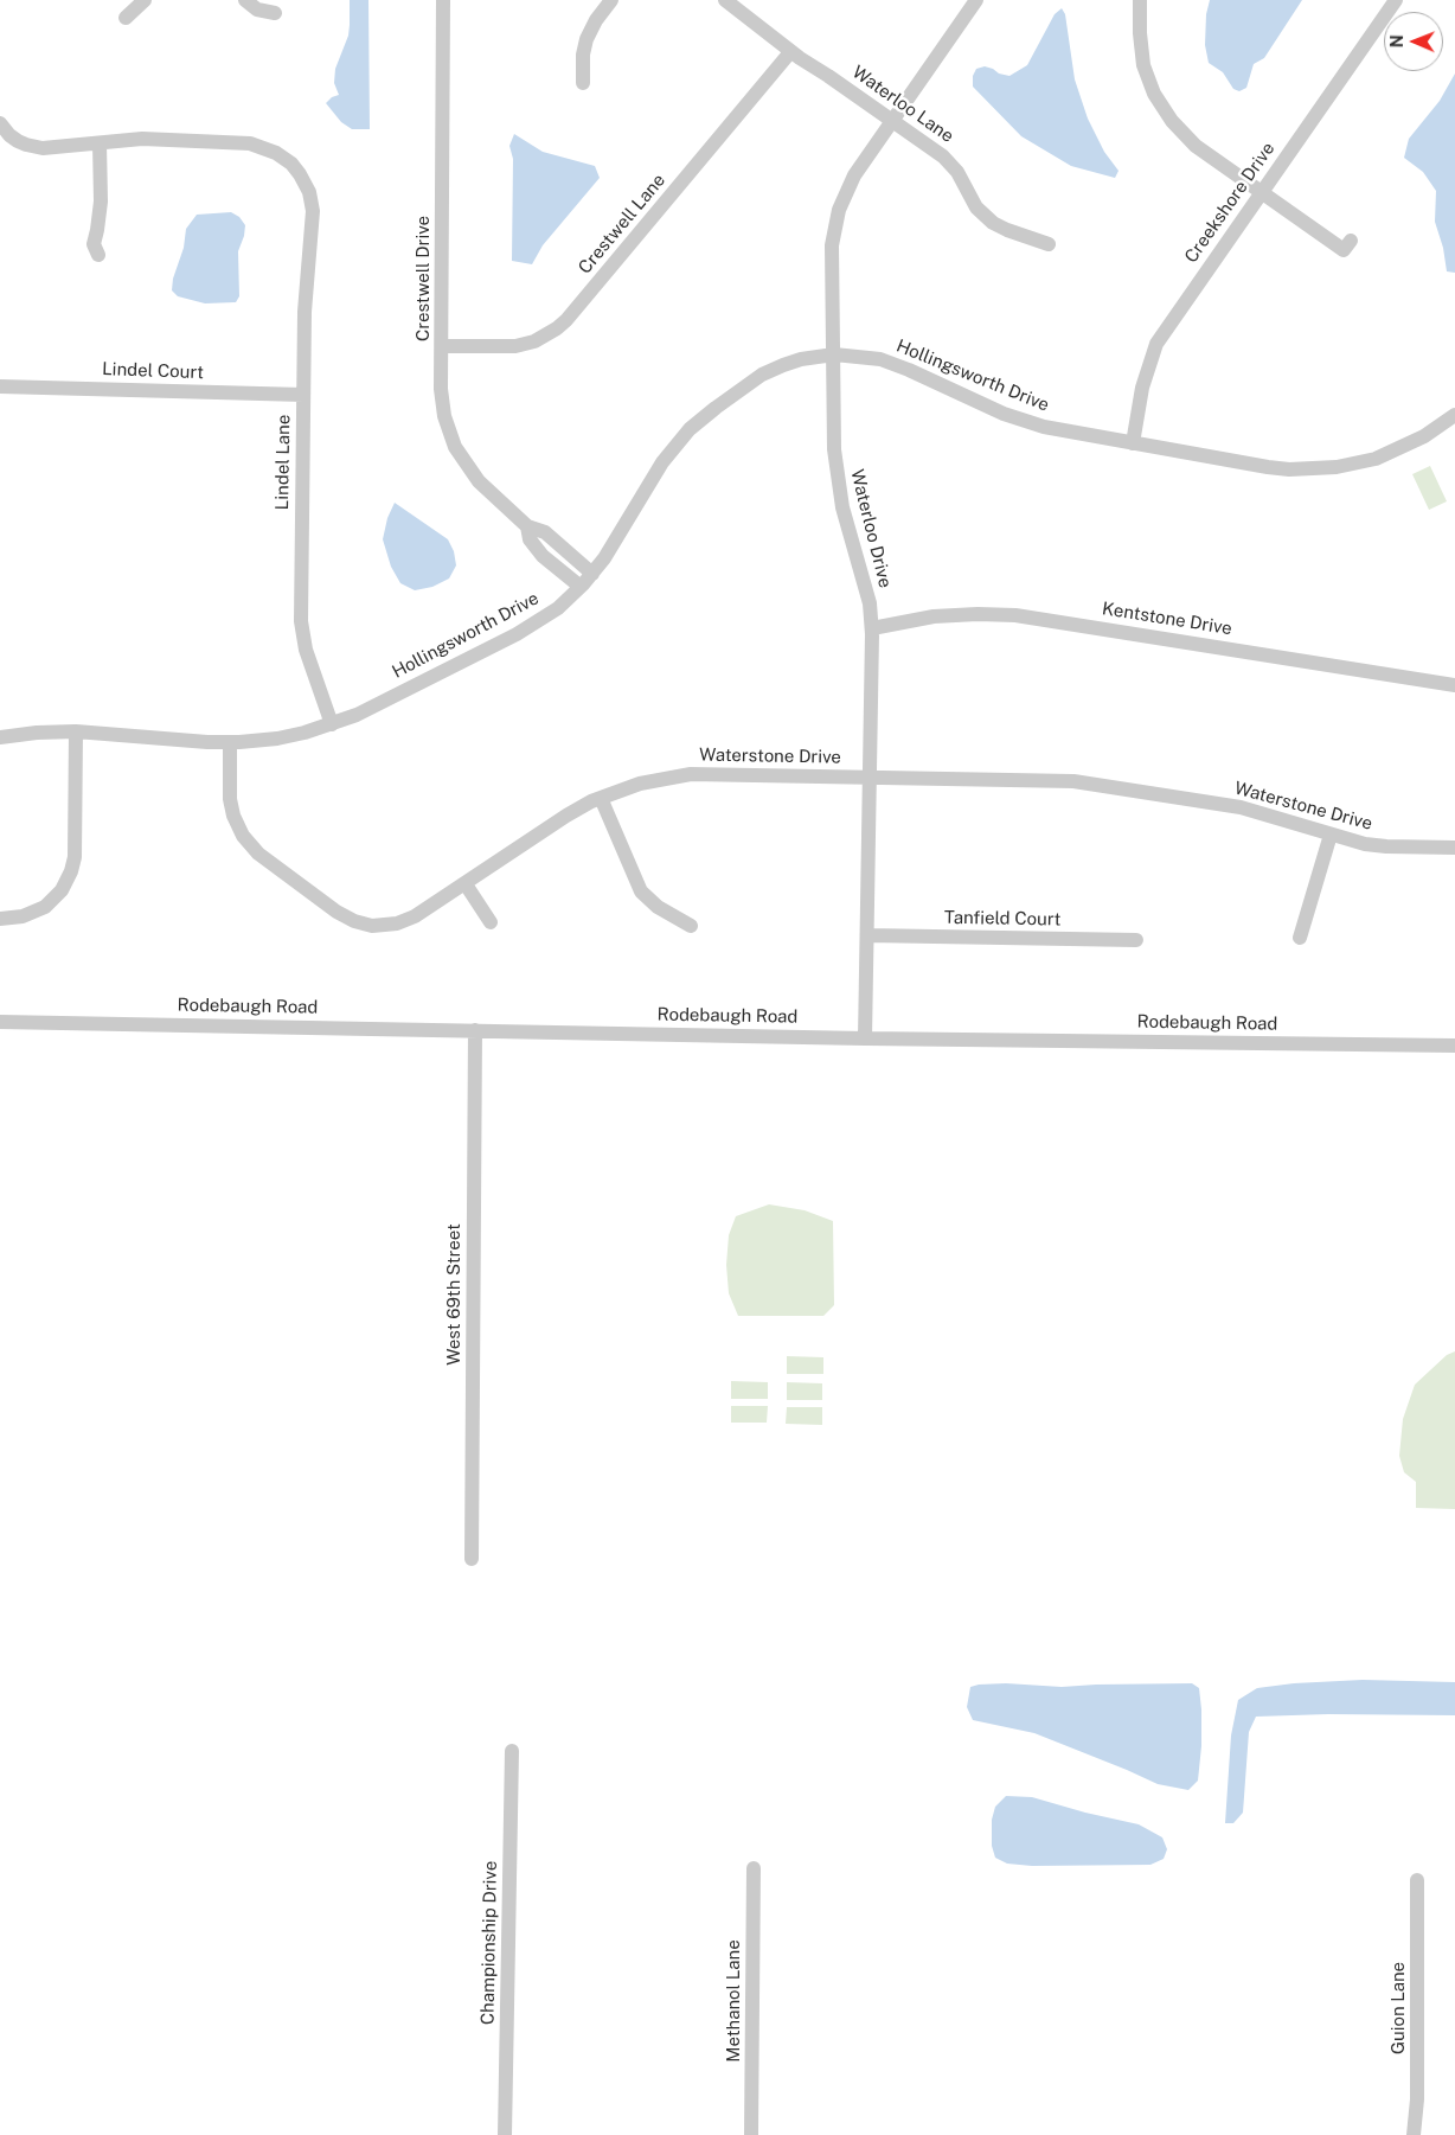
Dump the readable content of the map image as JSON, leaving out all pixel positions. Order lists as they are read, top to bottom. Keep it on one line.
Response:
{"streets":{"street":["Waterloo Lane","Creekshore Drive","Crestwell Lane","Crestwell Drive","Lindel Court","Hollingsworth Drive","Lindel Lane","Waterloo Drive","Kentstone Drive","Waterstone Drive","Tanfield Court","Rodebaugh Road","West 69th Street","Championship Drive","Methanol Lane","Guion Lane"]},"crossings":[["Waterloo Lane","Crestwell Lane"],["Waterloo Lane","Waterloo Drive"],["Creekshore Drive","Hollingsworth Drive"],["Crestwell Lane","Crestwell Drive"],["Crestwell Drive","Hollingsworth Drive"],["Lindel Court","Lindel Lane"],["Hollingsworth Drive","Lindel Lane"],["Hollingsworth Drive","Waterloo Drive"],["Hollingsworth Drive","Waterstone Drive"],["Waterloo Drive","Kentstone Drive"],["Waterloo Drive","Waterstone Drive"],["Waterloo Drive","Tanfield Court"],["Waterloo Drive","Rodebaugh Road"],["Rodebaugh Road","West 69th Street"]],"north":"left"}
